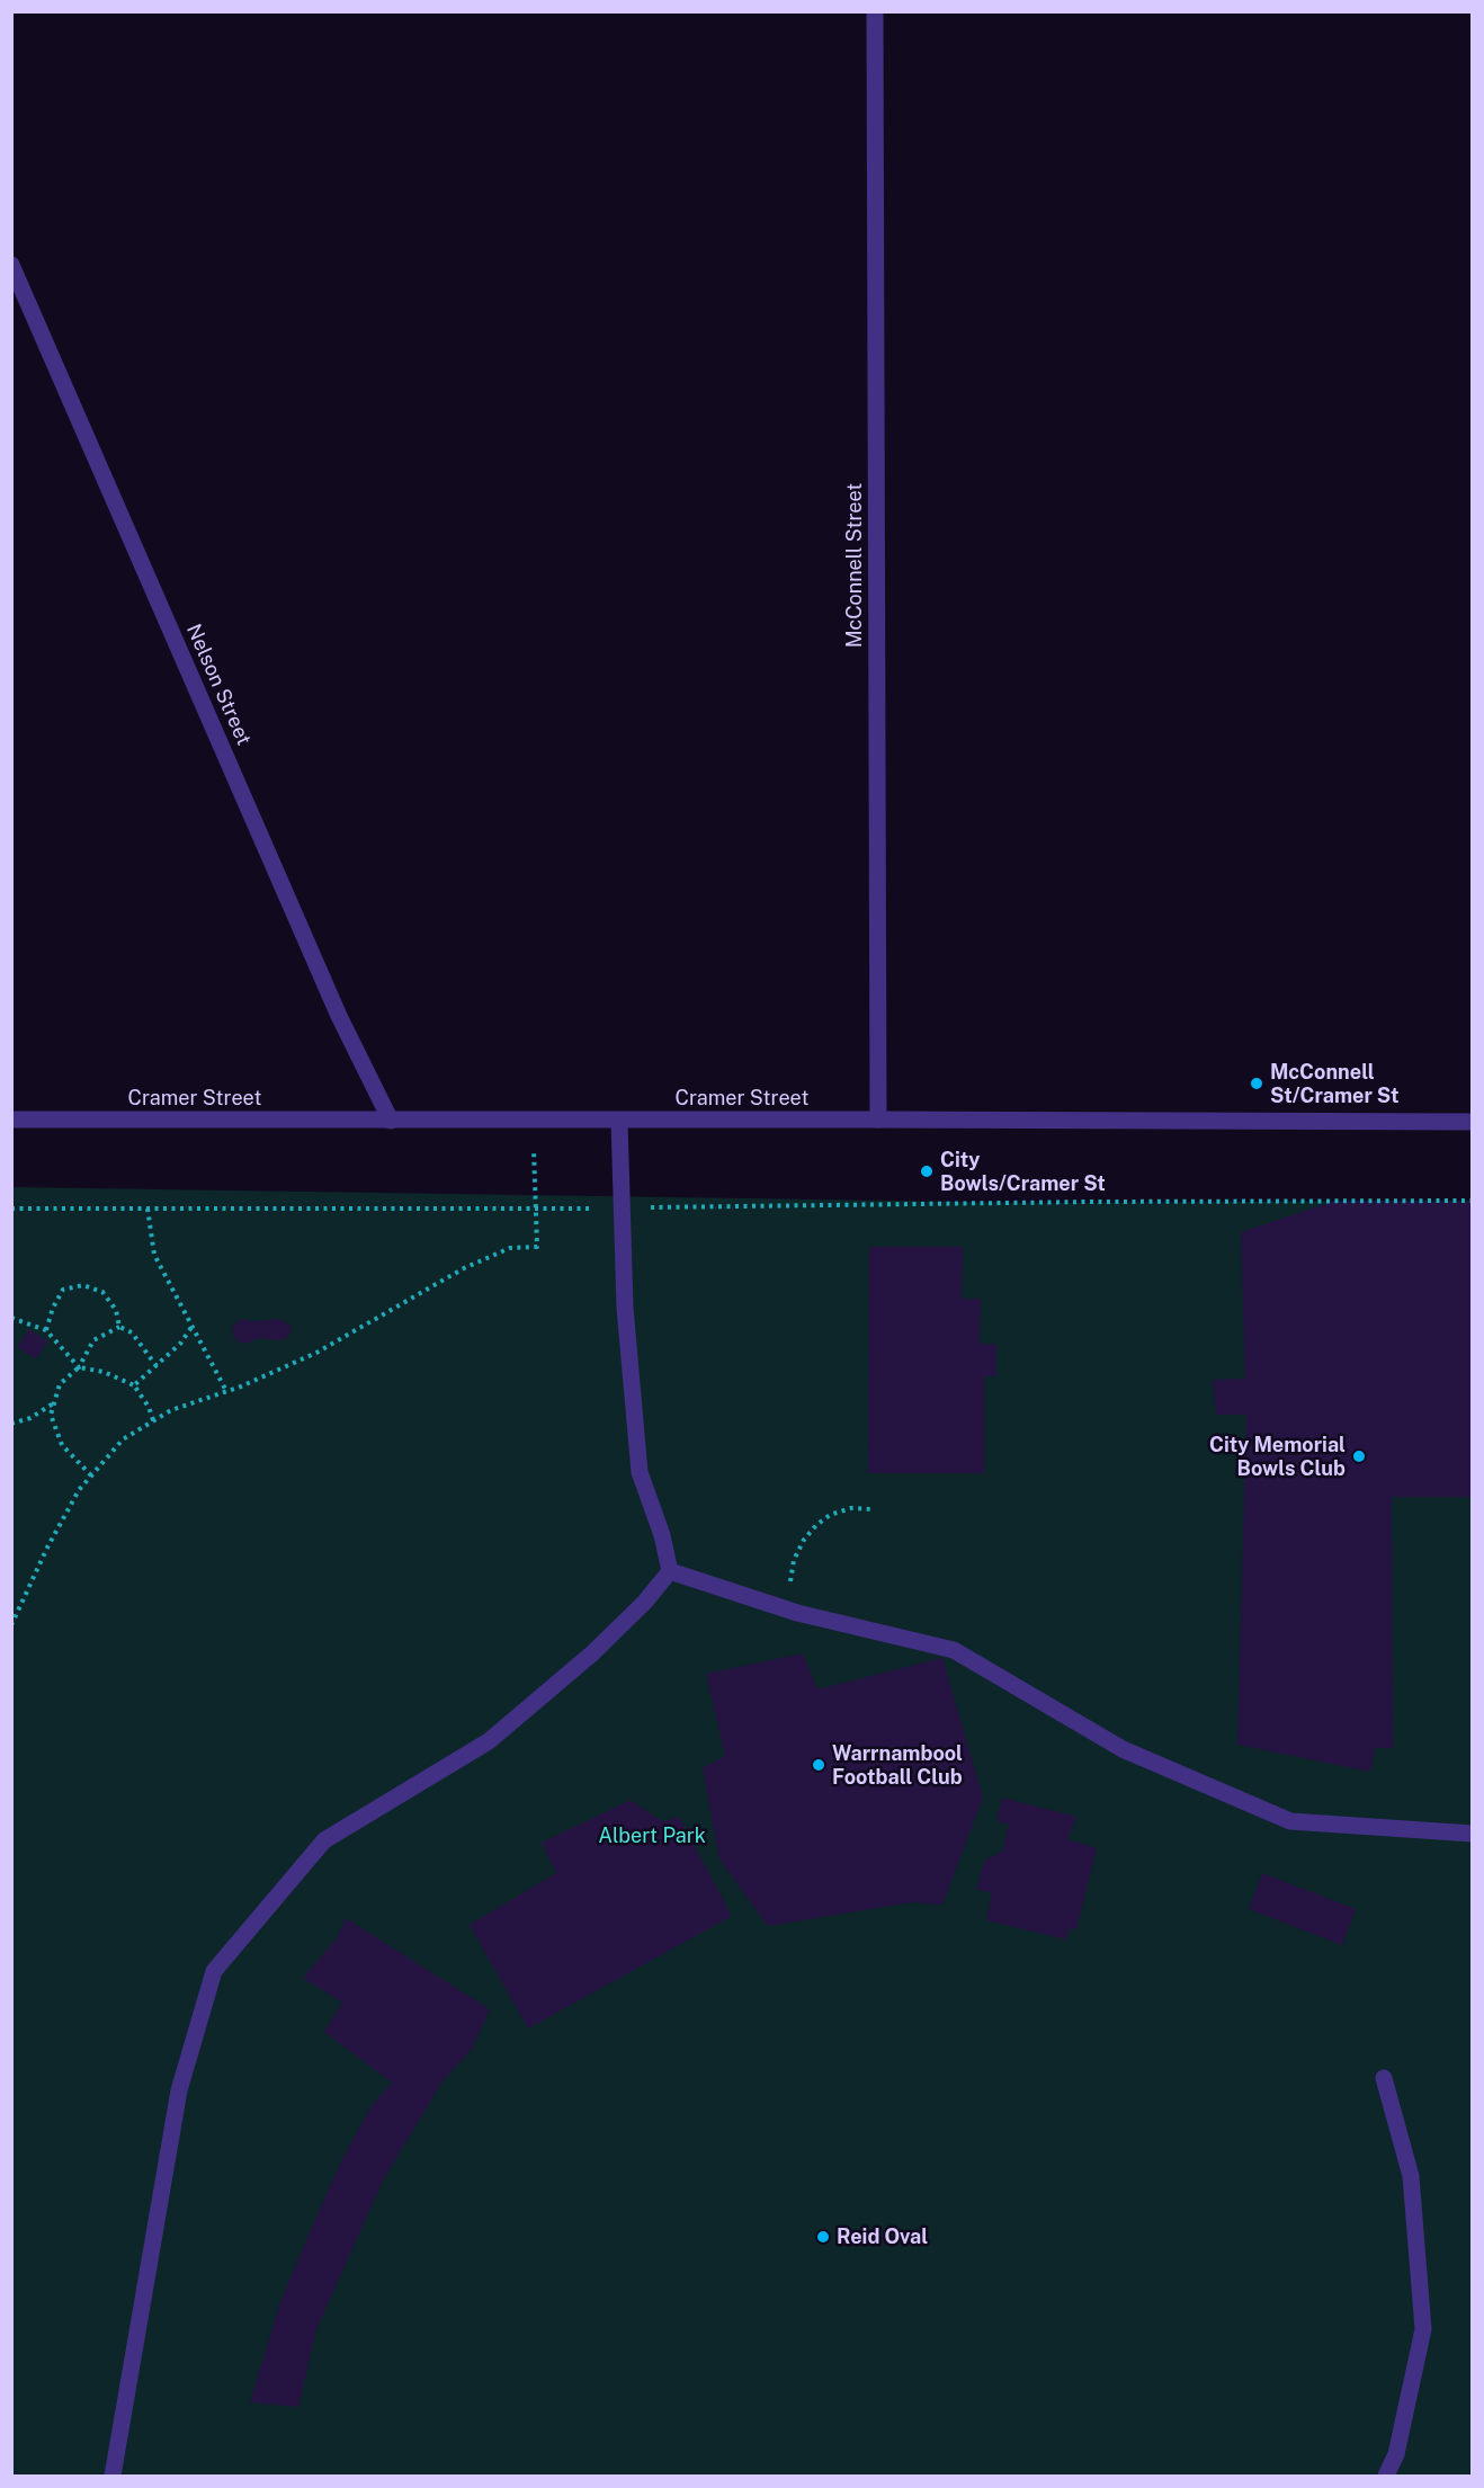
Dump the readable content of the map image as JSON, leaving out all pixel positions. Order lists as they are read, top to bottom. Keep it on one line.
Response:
{"streets":{"street":["McConnell Street","Nelson Street","Cramer Street"]},"crossings":[["McConnell Street","Cramer Street"],["Nelson Street","Cramer Street"]],"parks":["Albert Park"],"places":["McConnell St/Cramer St","City Bowls/Cramer St","City Memorial Bowls Club","Warrnambool Football Club","Reid Oval"]}
